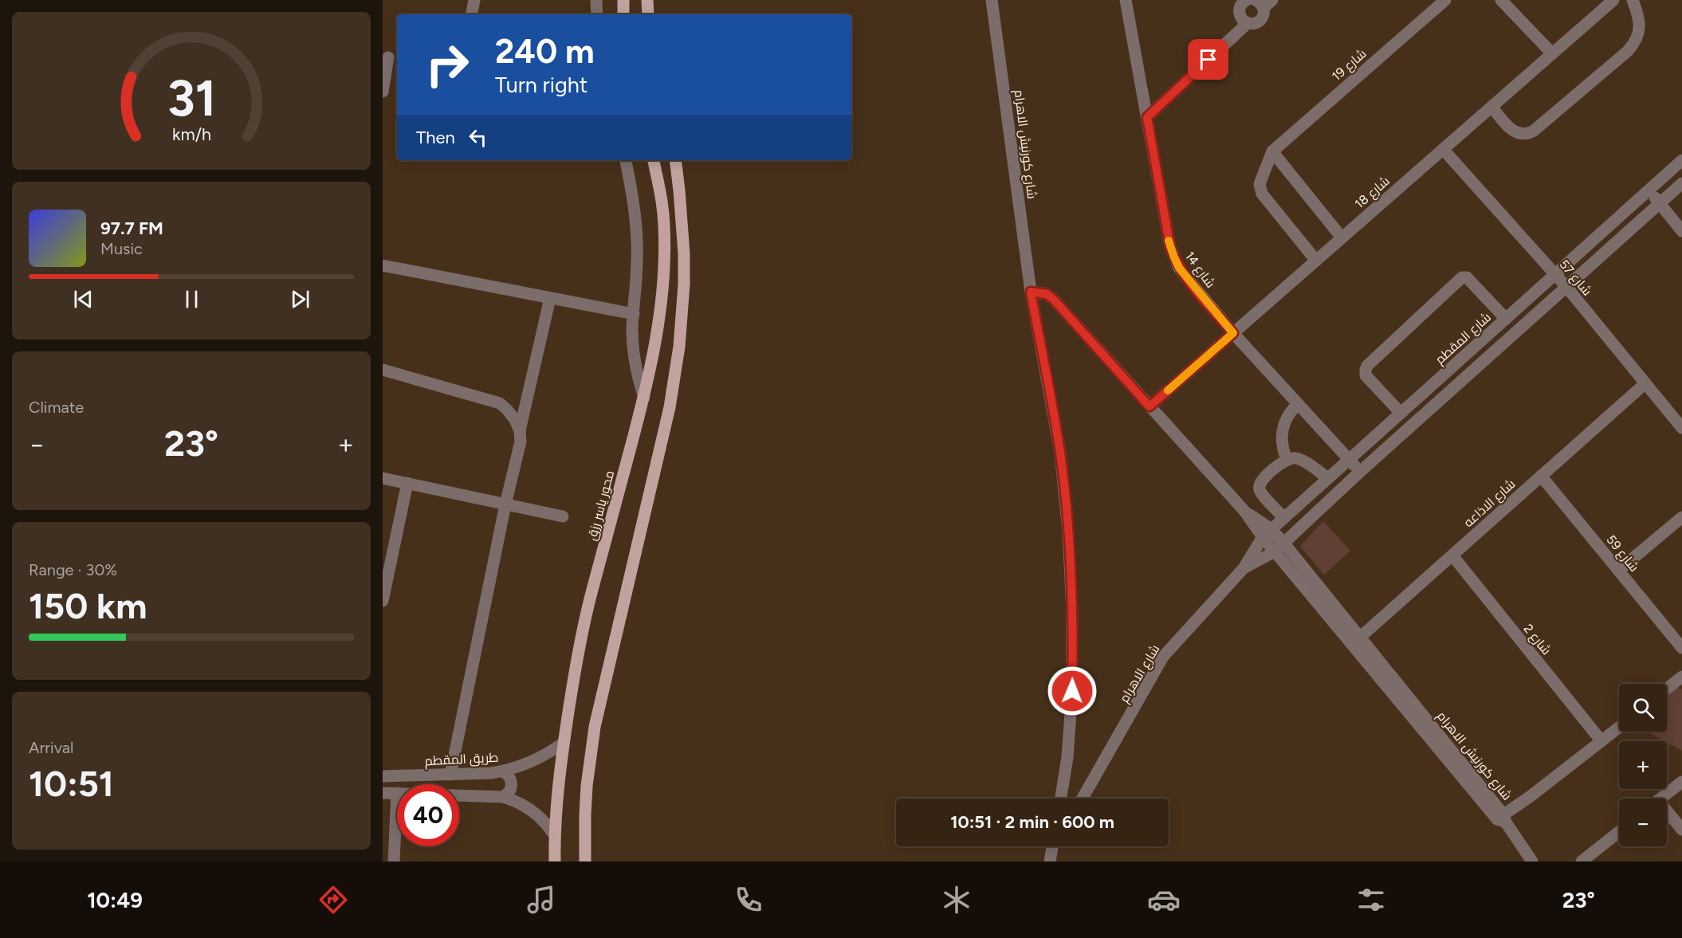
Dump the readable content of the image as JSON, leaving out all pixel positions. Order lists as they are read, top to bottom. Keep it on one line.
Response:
{"streets":{"main road":["محور ياسر رزق"],"street":["شارع 19","شارع كورنيش الاهرام","شارع 18","شارع 14","شارع 57","شارع المقطم","شارع الاذاعه","شارع 59","شارع 2","شارع الاهرام","طريق المقطم"]},"crossings":[["شارع 19","شارع 18"],["شارع كورنيش الاهرام","شارع 18"],["شارع كورنيش الاهرام","شارع المقطم"],["شارع كورنيش الاهرام","شارع الاذاعه"],["شارع كورنيش الاهرام","شارع الاهرام"],["شارع 18","شارع 14"],["شارع 18","شارع 57"],["شارع 14","شارع المقطم"],["شارع 57","شارع المقطم"],["شارع 57","شارع الاذاعه"],["شارع المقطم","شارع الاهرام"],["شارع الاذاعه","شارع 59"],["شارع الاذاعه","شارع 2"],["محور ياسر رزق","طريق المقطم"]],"page":{"turn":["240 m","Turn right"],"then":"Then","song":["97.7 FM","Music"],"tile":["Climate",["Range · 30%","150 km"],["Arrival","10:51"]],"heat":["−","23°","+"],"map_buttons":["+","−"],"limit":"40","trip":"10:51 · 2 min · 600 m","tabs":["10:49","23°"],"gauge":["31","km/h"]}}
